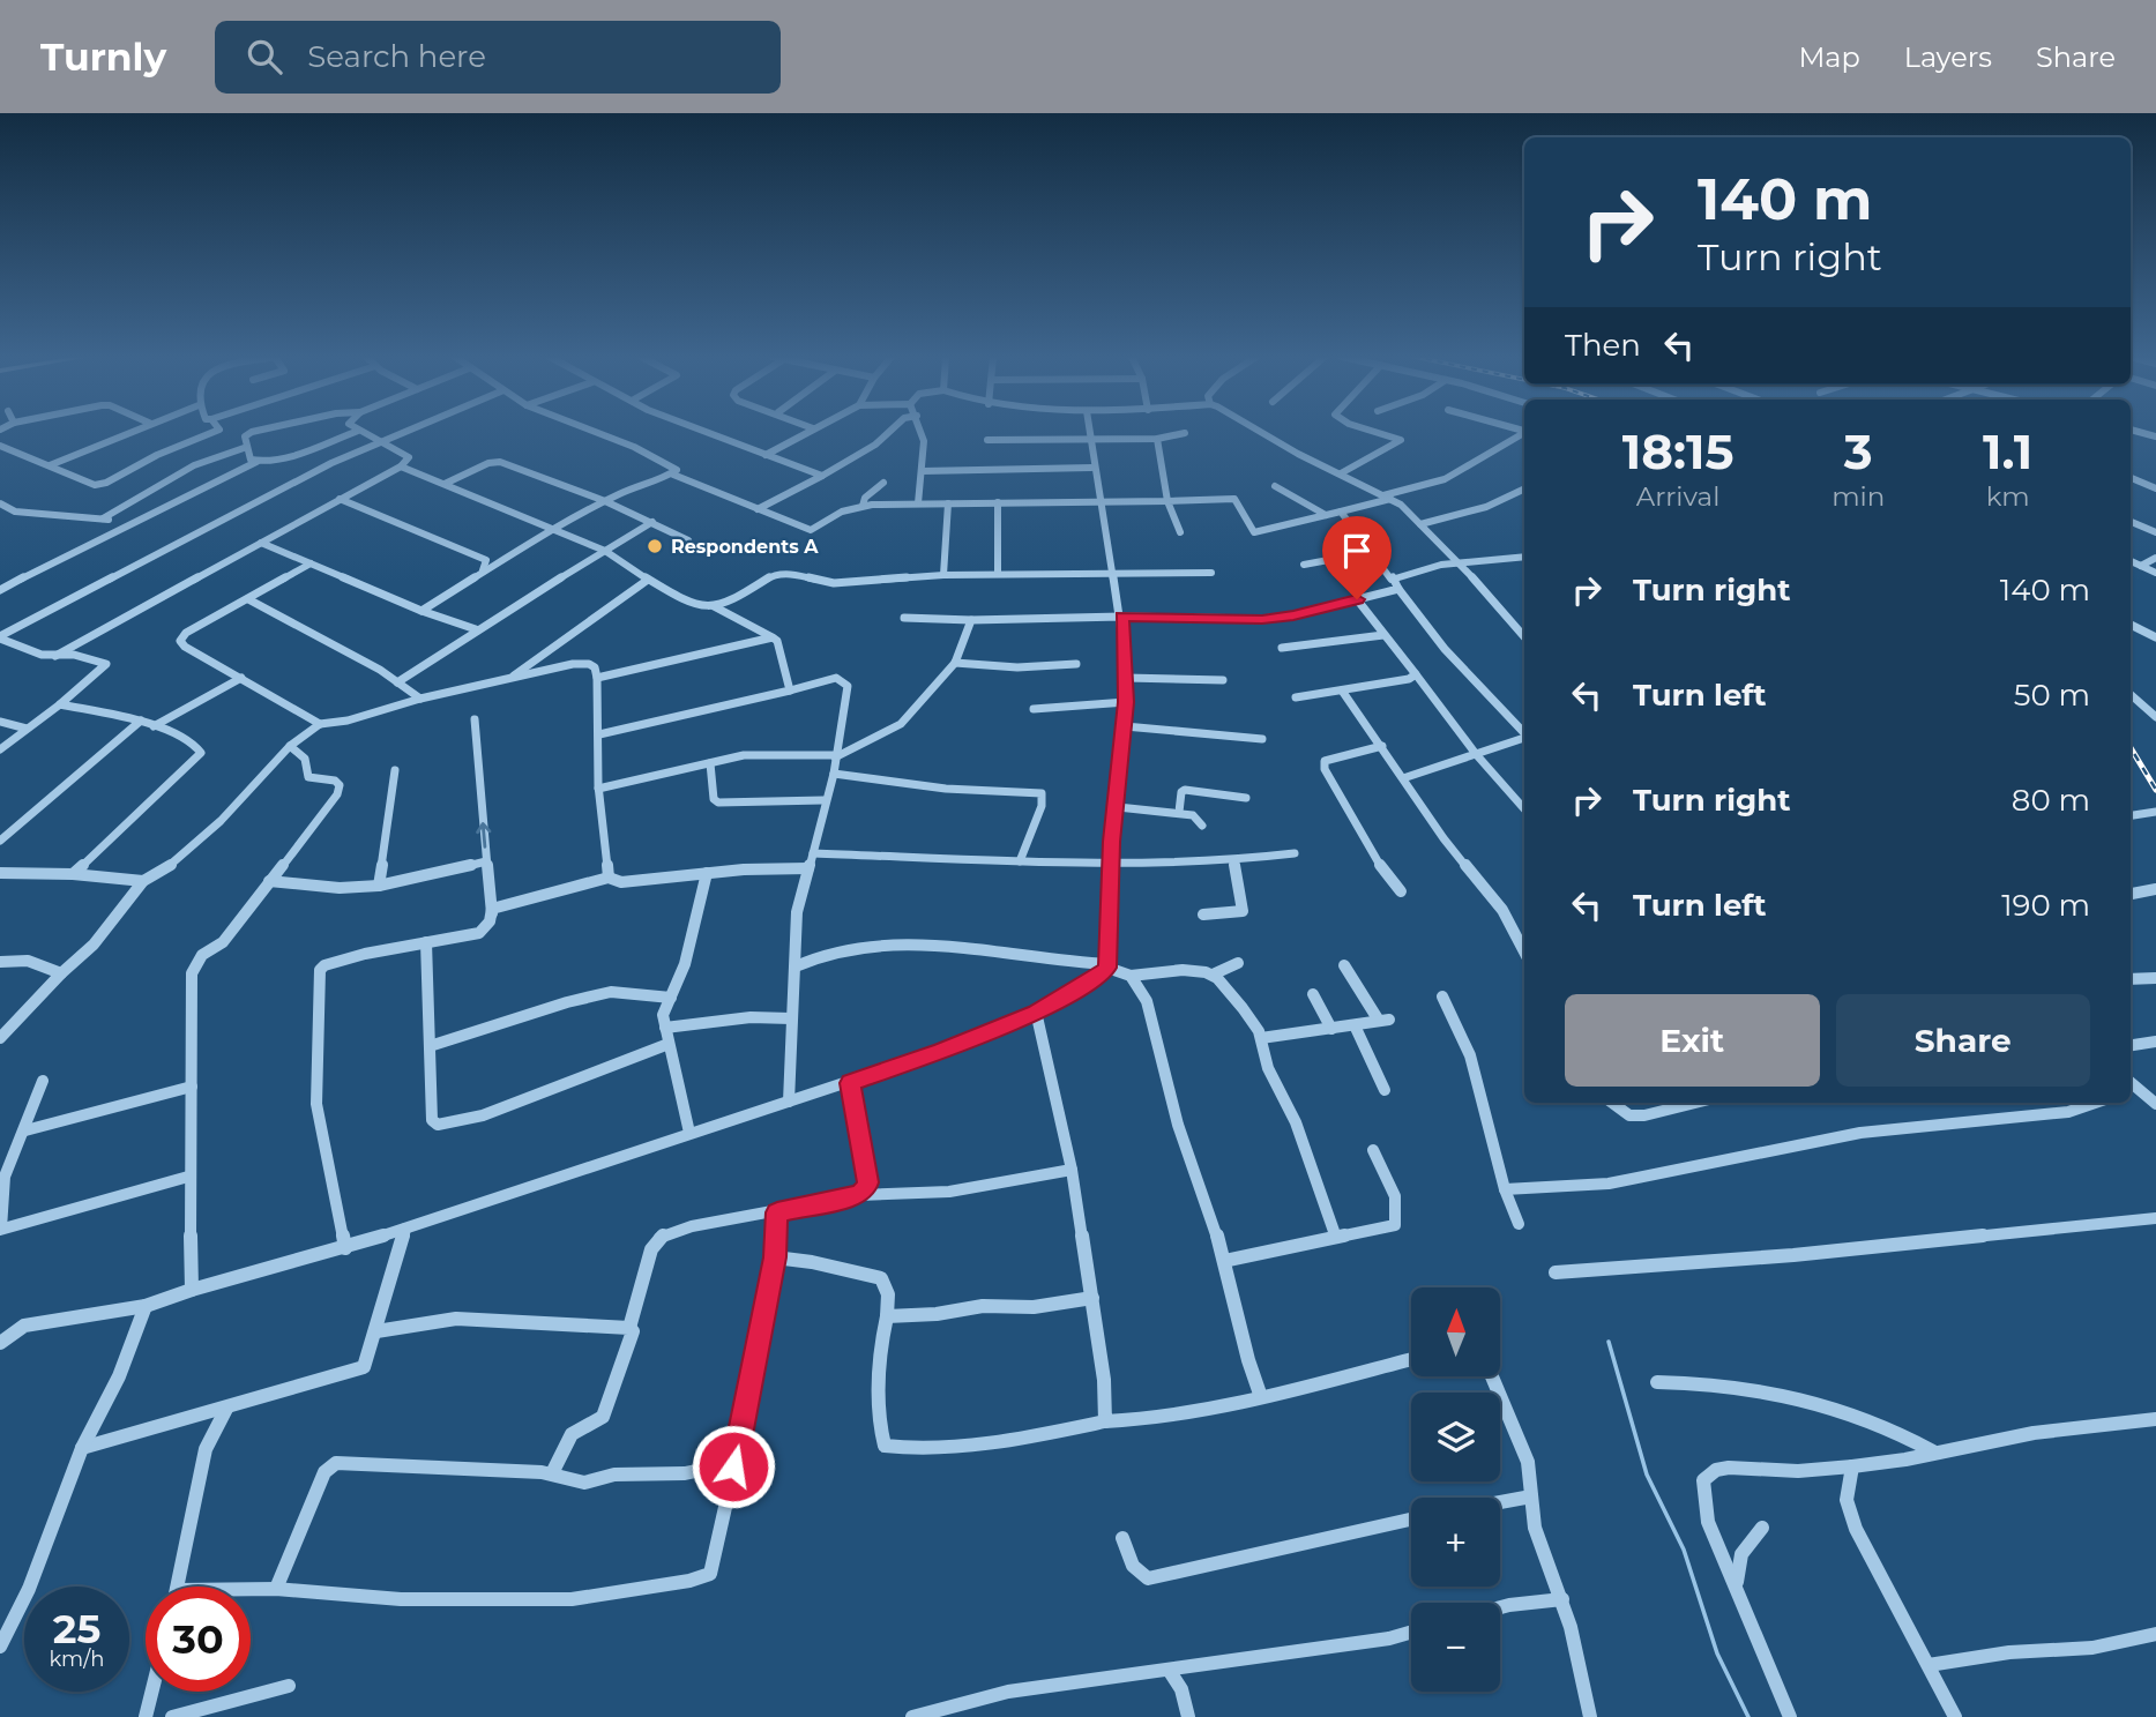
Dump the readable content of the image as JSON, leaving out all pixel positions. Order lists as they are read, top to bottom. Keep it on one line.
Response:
{"places":["Respondents A"],"north":"top","page":{"header":"Turnly","search":"Search here","nav":["Map","Layers","Share"],"turn":["140 m","Turn right"],"then":"Then","eta":["18:15","Arrival","3","min","1.1","km"],"list":[{"name":"Turn right","value":"140 m"},{"name":"Turn left","value":"50 m"},{"name":"Turn right","value":"80 m"},{"name":"Turn left","value":"190 m"}],"buttons":["Exit","Share"],"map_buttons":["+","−"],"speed":"25 km/h","limit":"30"}}
